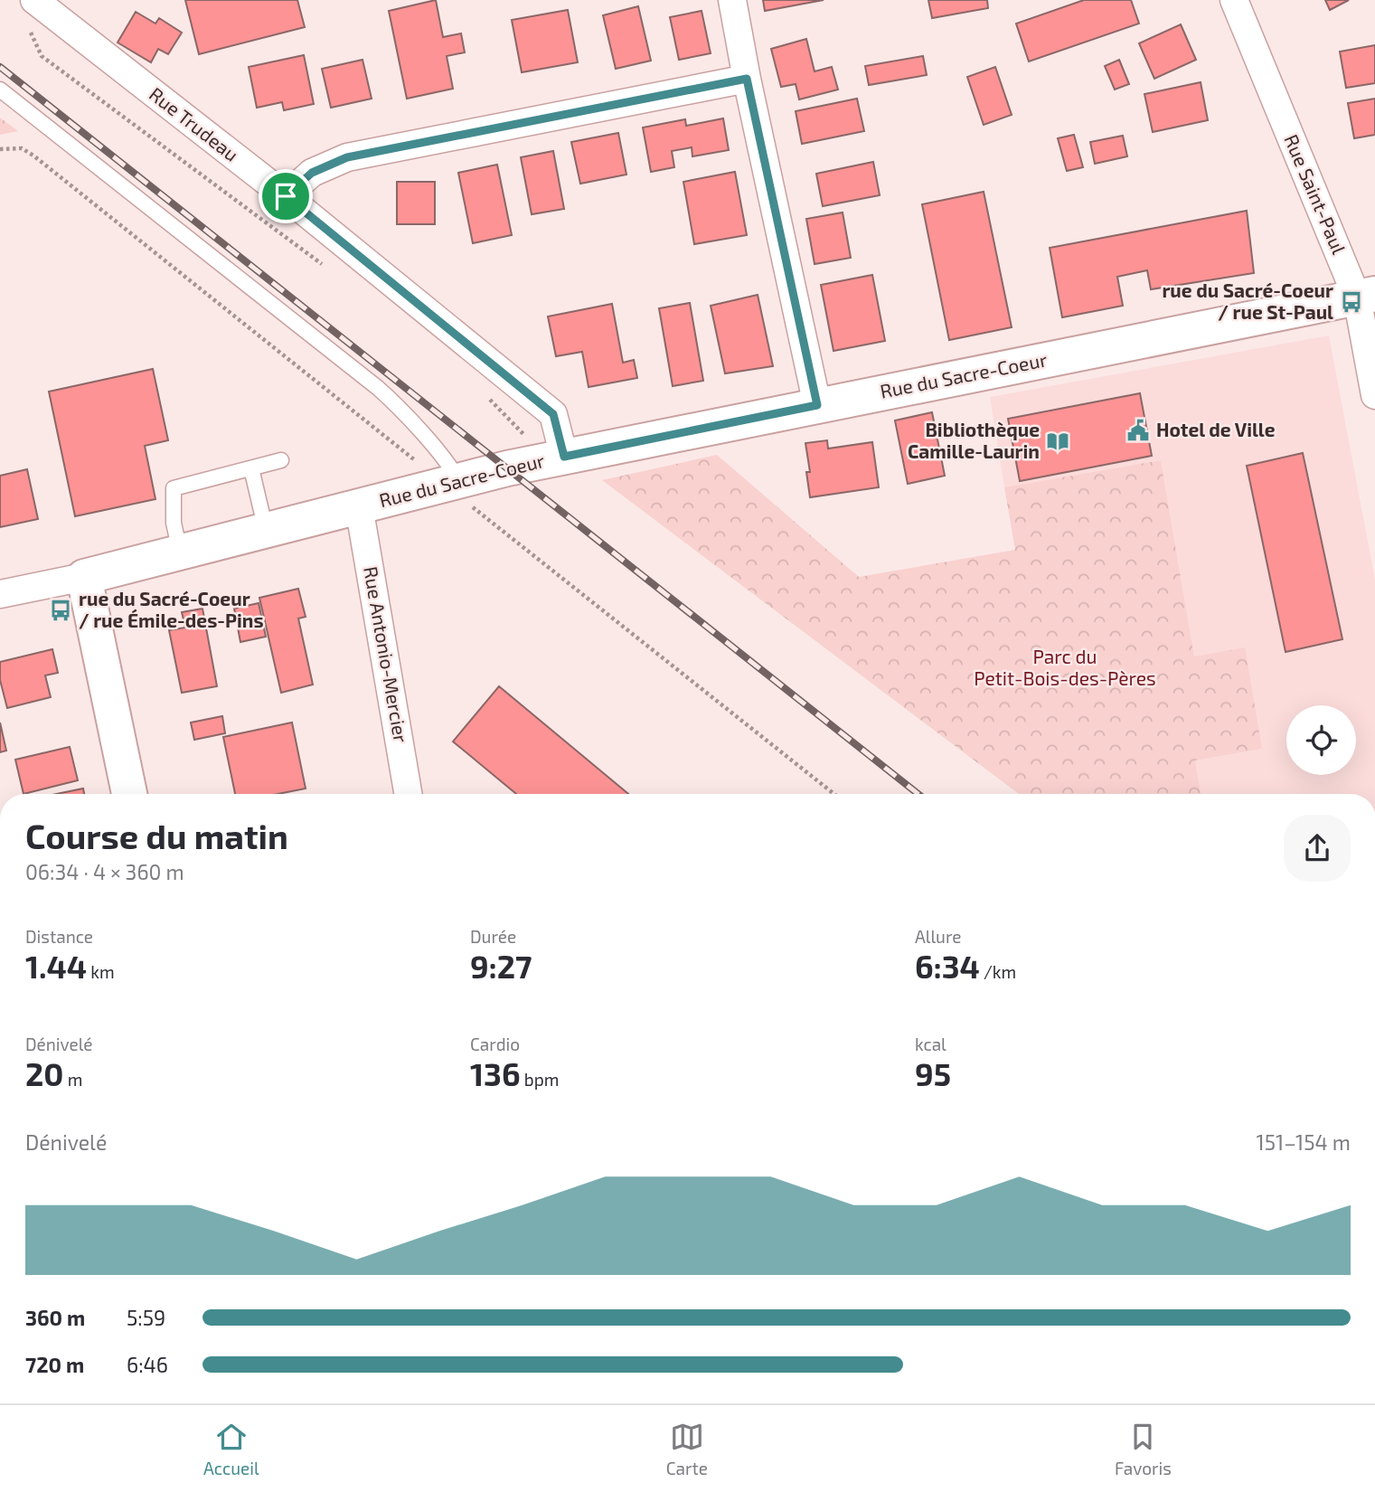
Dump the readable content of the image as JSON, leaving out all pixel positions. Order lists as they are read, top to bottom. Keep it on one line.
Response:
{"streets":{"street":["Rue Trudeau","Rue Saint-Paul","Rue du Sacre-Coeur","Rue Antonio-Mercier"]},"crossings":[["Rue Trudeau","Rue du Sacre-Coeur"],["Rue Saint-Paul","Rue du Sacre-Coeur"],["Rue du Sacre-Coeur","Rue Antonio-Mercier"]],"parks":["Parc du Petit-Bois-des-Pères"],"places":{"bus stop":["rue du Sacré-Coeur / rue St-Paul","rue du Sacré-Coeur / rue Émile-des-Pins"],"public building":["Hotel de Ville"],"library":["Bibliothèque Camille-Laurin"]},"page":{"heading":["Course du matin","06:34 · 4 × 360 m"],"stats":[["Distance","1.44 km"],["Durée","9:27"],["Allure","6:34 /km"],["Dénivelé","20 m"],["Cardio","136 bpm"],["kcal","95"]],"chart":["Dénivelé","151–154 m"],"list":[{"name":"360 m","note":"5:59"},{"name":"720 m","note":"6:46"}],"tabs":["Accueil","Carte","Favoris"]}}
